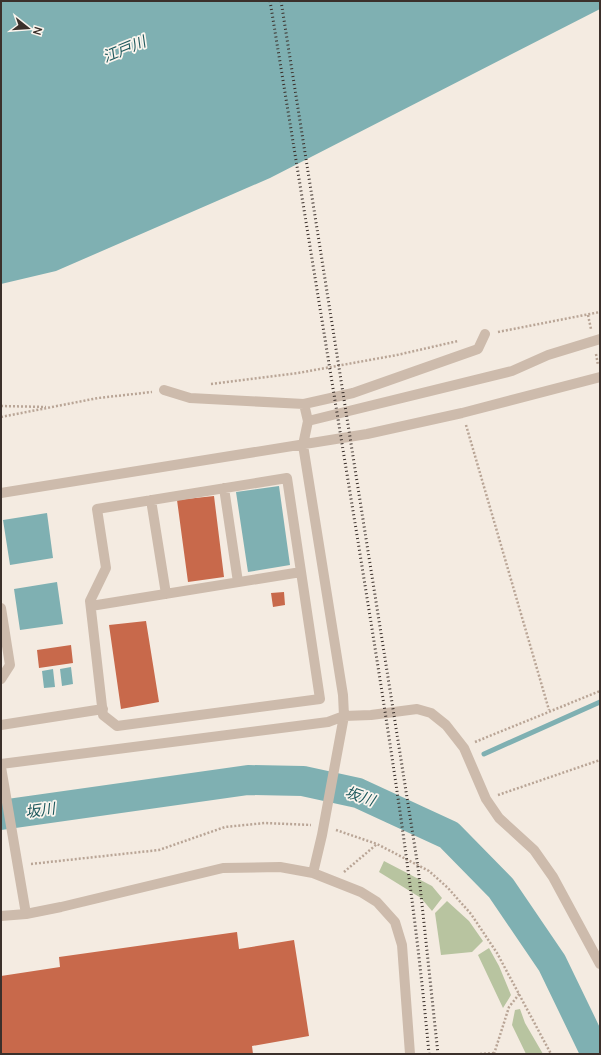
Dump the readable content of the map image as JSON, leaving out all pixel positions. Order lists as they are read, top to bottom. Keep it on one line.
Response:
{"water":["江戸川","坂川"],"north":"right"}
